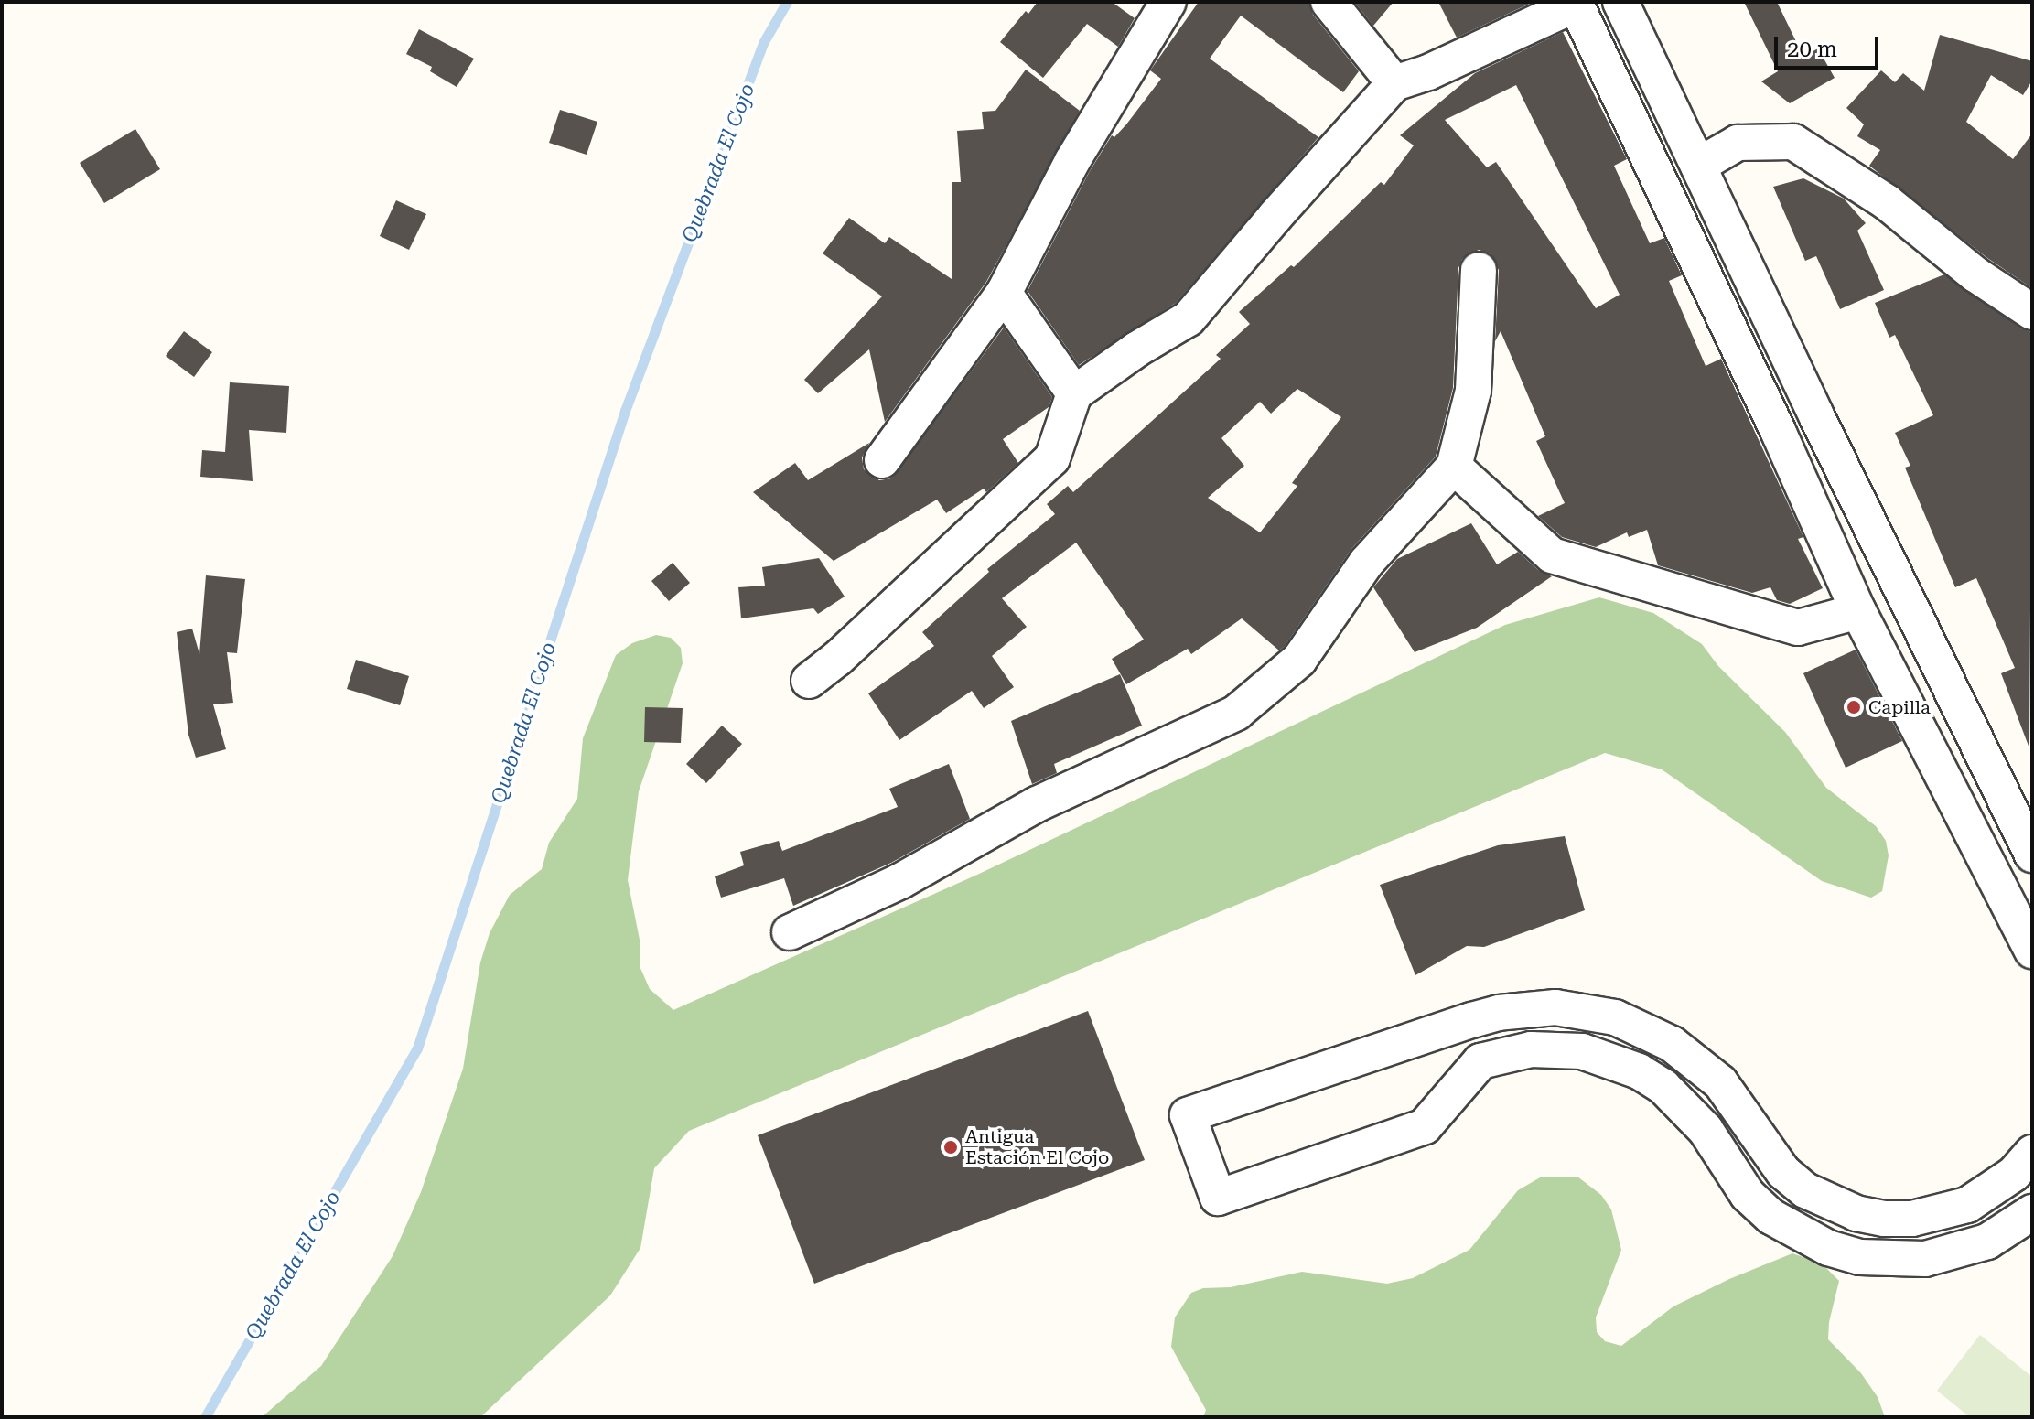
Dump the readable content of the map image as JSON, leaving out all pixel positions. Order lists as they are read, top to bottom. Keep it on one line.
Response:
{"water":["Quebrada El Cojo"],"places":["Capilla","Antigua Estación El Cojo"],"scale_bar":"20 m"}
